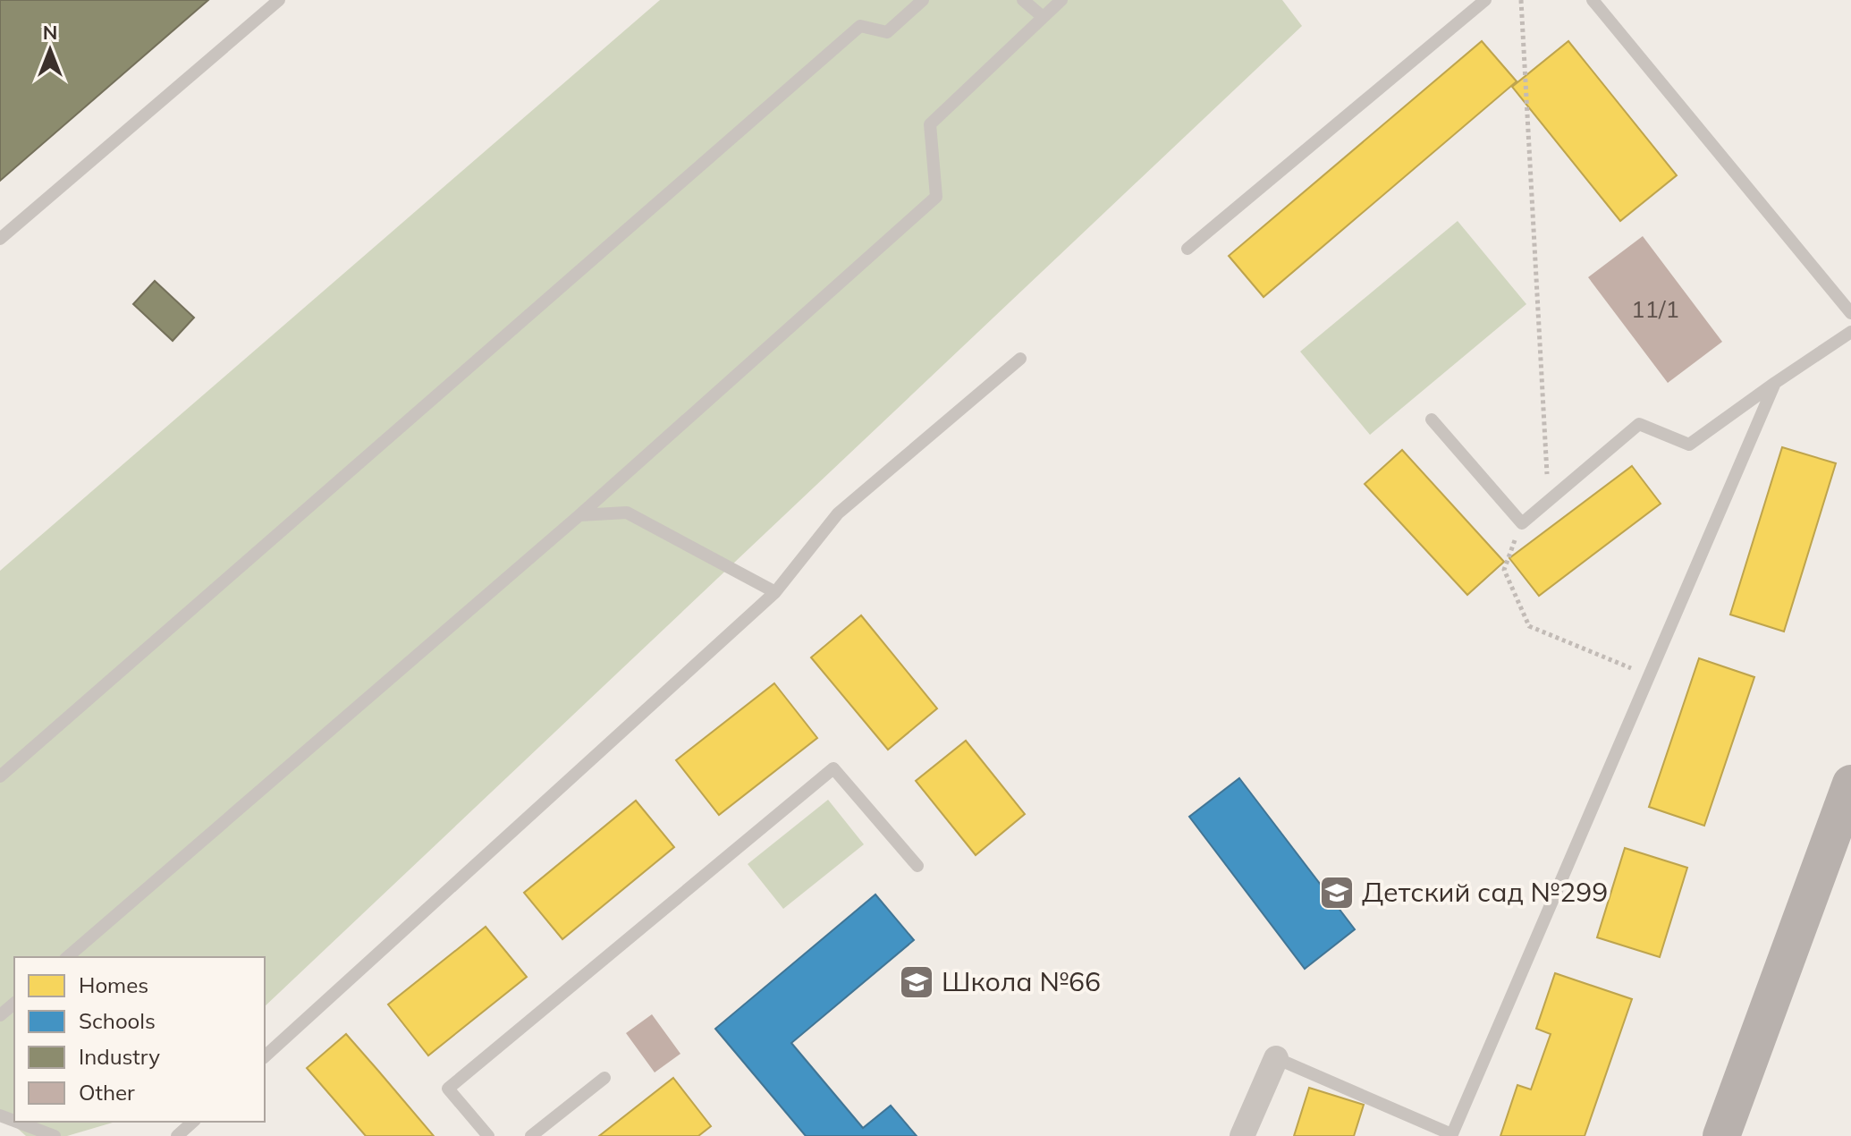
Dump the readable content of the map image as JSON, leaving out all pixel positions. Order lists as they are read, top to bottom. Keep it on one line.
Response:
{"places":{"school or university":["Детский сад №299","Школа №66"]},"house_numbers":["11/1"],"legend":["Homes","Schools","Industry","Other"],"north":"top"}
